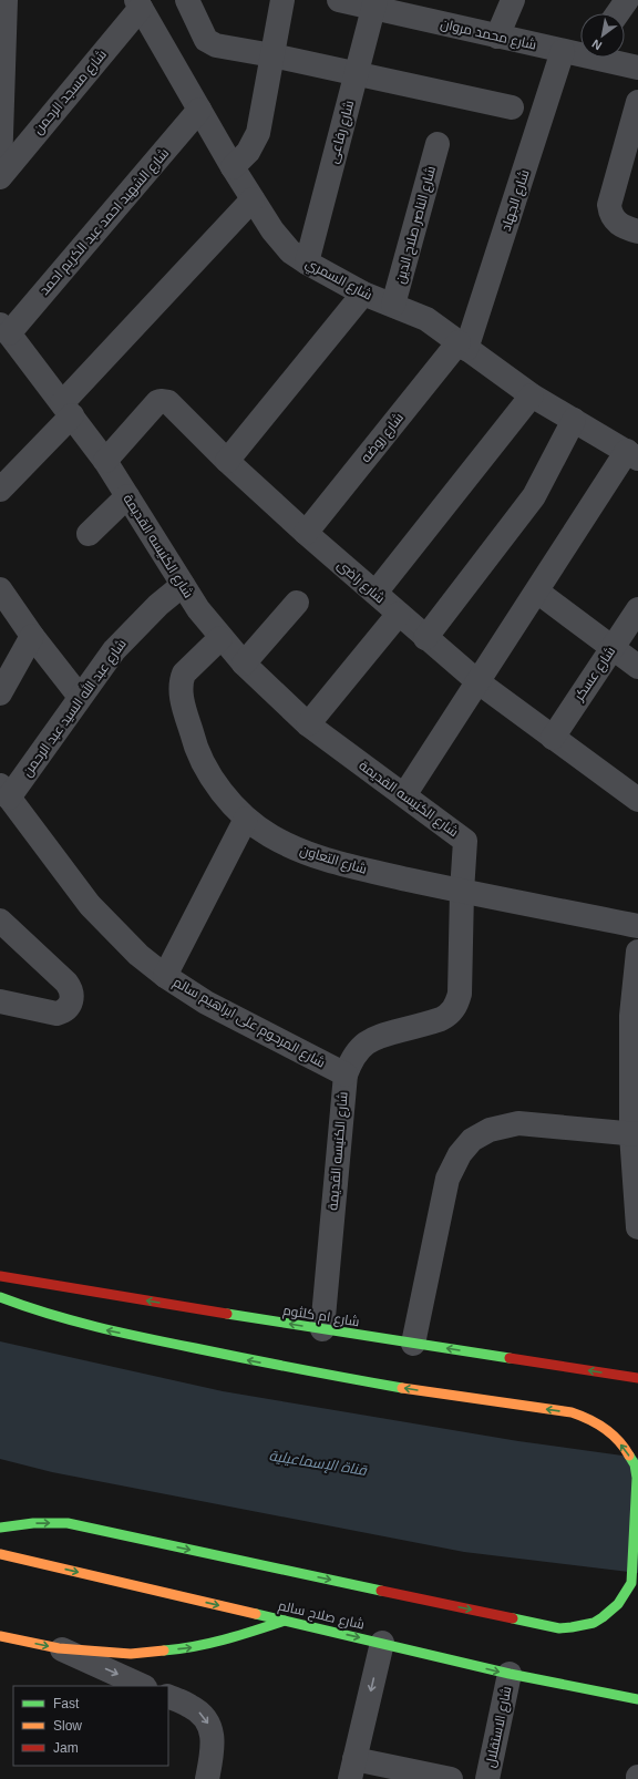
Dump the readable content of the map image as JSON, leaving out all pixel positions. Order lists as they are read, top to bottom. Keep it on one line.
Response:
{"streets":{"main road":["شارع ام كلثوم","شارع صلاح سالم"],"street":["شارع محمد مروان","شارع مسجد الرحمن","شارع رفاعى","شارع الجهاد","شارع الشهيد احمد عبد الكريم احمد","شارع الناصر صلاح الدين","شارع السمري","شارع روضه","شارع الكنيسه القديمة","شارع راضى","شارع عسكر","شارع عبد الله السيد عبد الرحمن","شارع التعاون","شارع المرحوم على ابراهيم سالم","شارع الاستقلال"]},"crossings":[["شارع محمد مروان","شارع رفاعى"],["شارع محمد مروان","شارع الجهاد"],["شارع مسجد الرحمن","شارع السمري"],["شارع رفاعى","شارع السمري"],["شارع الجهاد","شارع السمري"],["شارع الجهاد","شارع روضه"],["شارع الشهيد احمد عبد الكريم احمد","شارع السمري"],["شارع الشهيد احمد عبد الكريم احمد","شارع الكنيسه القديمة"],["شارع الناصر صلاح الدين","شارع السمري"],["شارع السمري","شارع روضه"],["شارع روضه","شارع راضى"],["شارع الكنيسه القديمة","شارع راضى"],["شارع الكنيسه القديمة","شارع عبد الله السيد عبد الرحمن"],["شارع الكنيسه القديمة","شارع التعاون"],["شارع الكنيسه القديمة","شارع المرحوم على ابراهيم سالم"],["شارع الكنيسه القديمة","شارع ام كلثوم"],["شارع راضى","شارع عسكر"],["شارع عبد الله السيد عبد الرحمن","شارع المرحوم على ابراهيم سالم"],["شارع صلاح سالم","شارع الاستقلال"]],"one_way":["شارع ام كلثوم"],"water":["قناة الإسماعيلية"],"legend":["Fast","Slow","Jam"],"north":"bottom left"}
